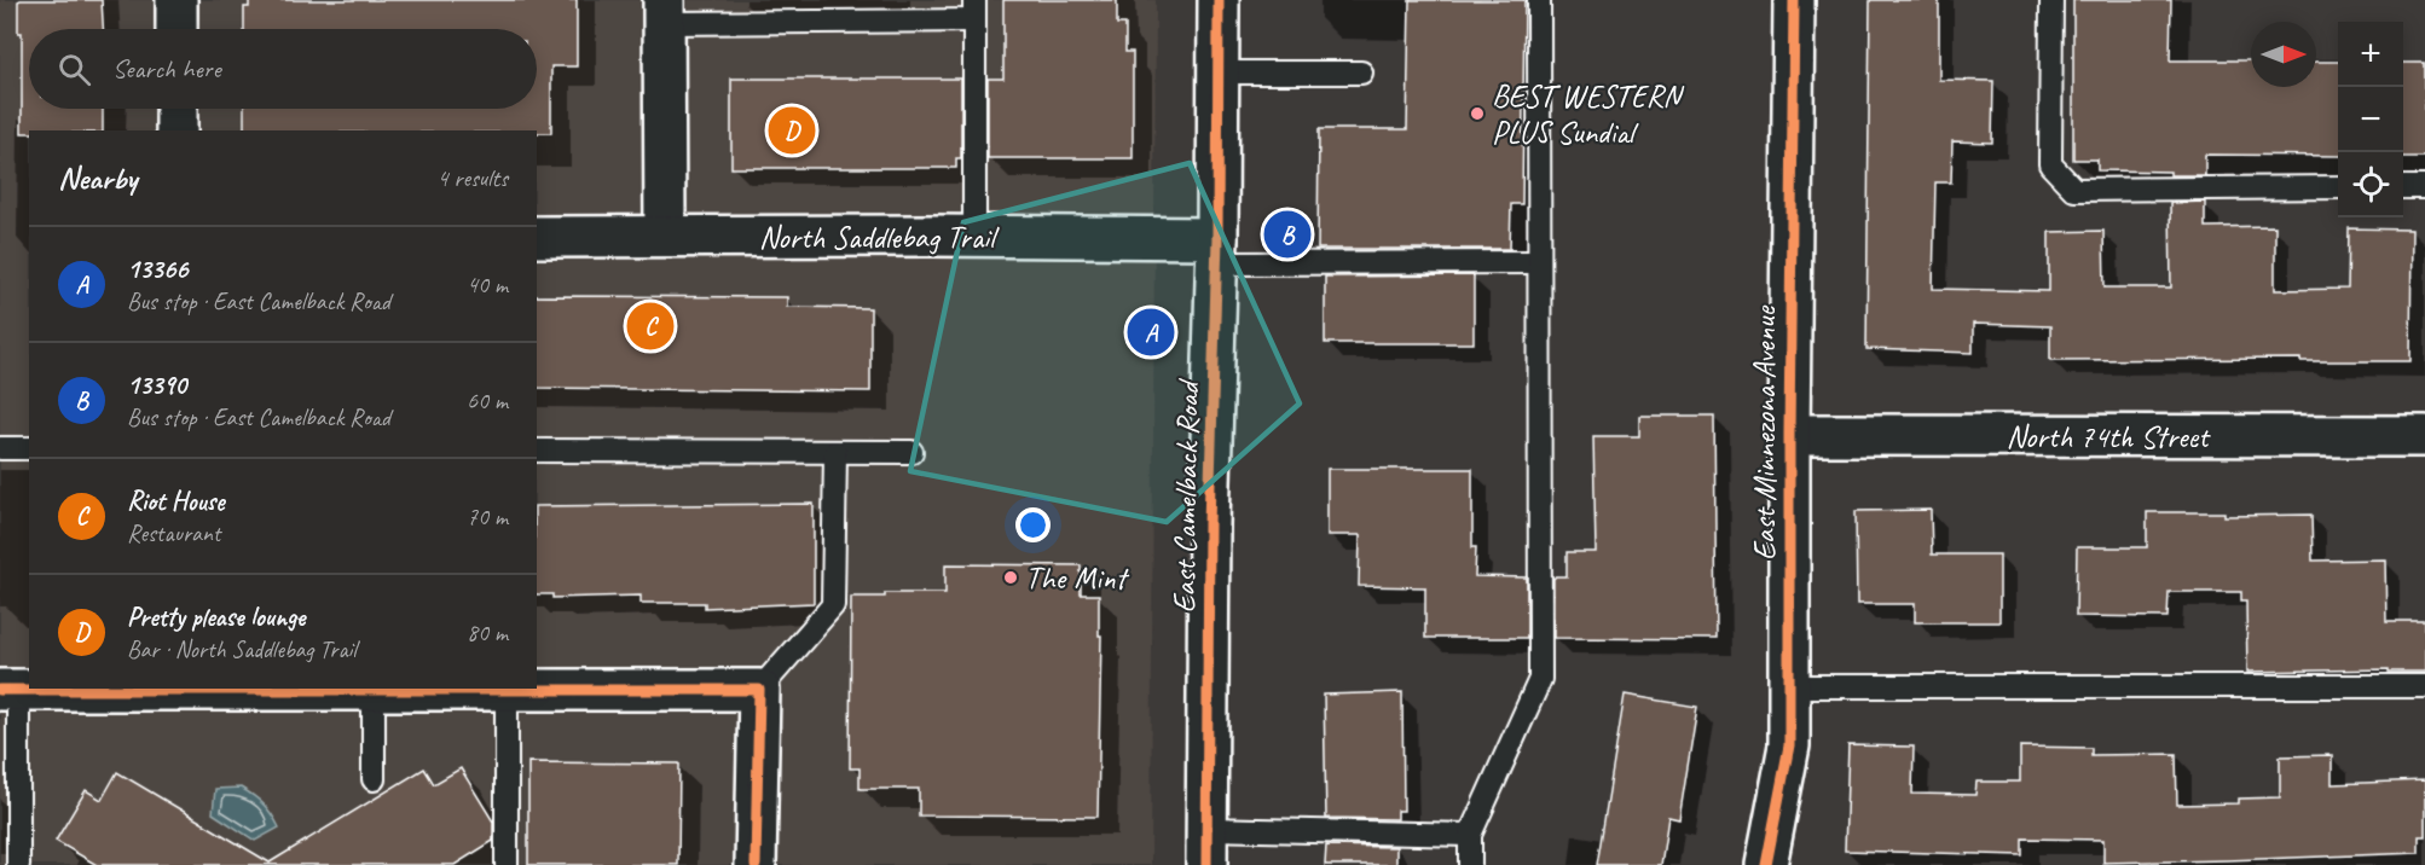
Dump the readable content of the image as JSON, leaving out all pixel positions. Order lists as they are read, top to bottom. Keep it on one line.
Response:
{"streets":{"street":["North Saddlebag Trail","East Minnezona Avenue","North 74th Street","East Camelback Road"]},"crossings":[["North Saddlebag Trail","East Camelback Road"],["East Minnezona Avenue","North 74th Street"]],"places":["BEST WESTERN PLUS Sundial","The Mint"],"north":"right","page":{"map_buttons":["+","−"],"search":"Search here","pins":["D","B","C","A"],"heading":["Nearby","4 results"],"list":[{"mark":"A","name":"13366","note":"Bus stop · East Camelback Road","value":"40 m"},{"mark":"B","name":"13390","note":"Bus stop · East Camelback Road","value":"60 m"},{"mark":"C","name":"Riot House","note":"Restaurant","value":"70 m"},{"mark":"D","name":"Pretty please lounge","note":"Bar · North Saddlebag Trail","value":"80 m"}]}}
